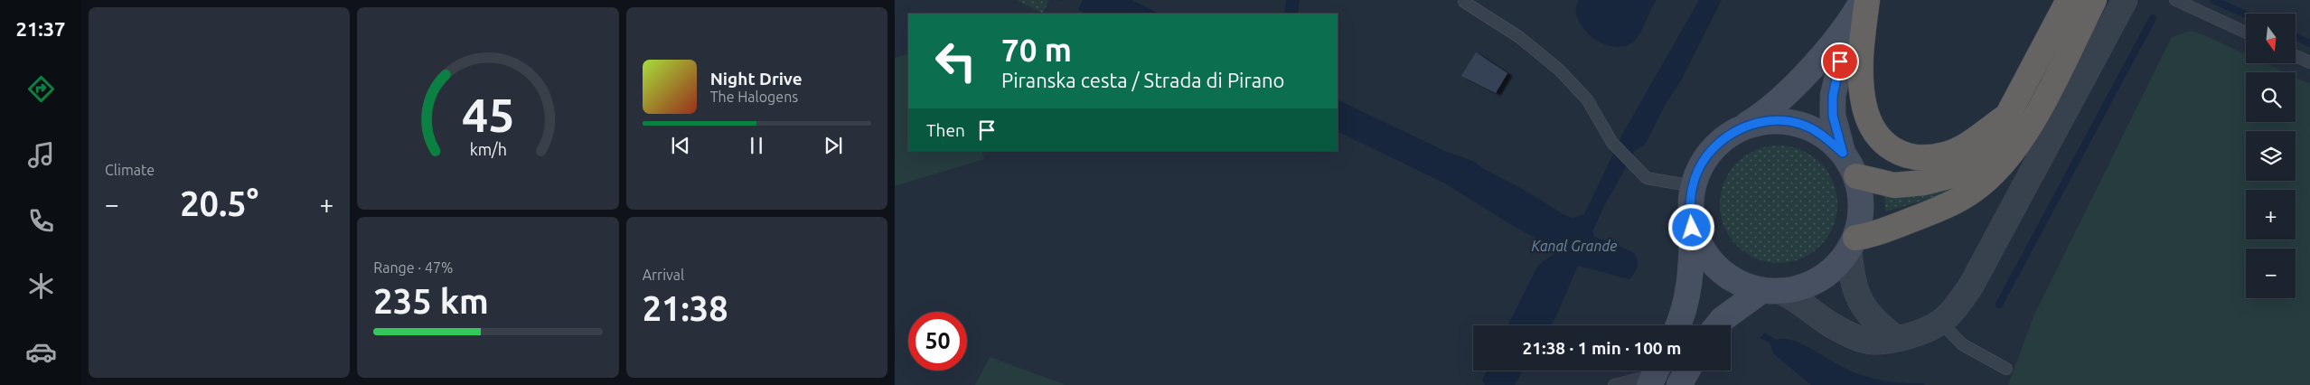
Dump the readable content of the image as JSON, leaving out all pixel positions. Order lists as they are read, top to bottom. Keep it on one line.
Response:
{"water":["Kanal Grande"],"north":"bottom","page":{"tabs":"21:37","tile":["Climate",["Range · 47%","235 km"],["Arrival","21:38"]],"map_buttons":["+","−"],"turn":["70 m","Piranska cesta / Strada di Pirano"],"song":["Night Drive","The Halogens"],"then":"Then","heat":["−","20.5°","+"],"limit":"50","trip":"21:38 · 1 min · 100 m","gauge":["45","km/h"]}}
